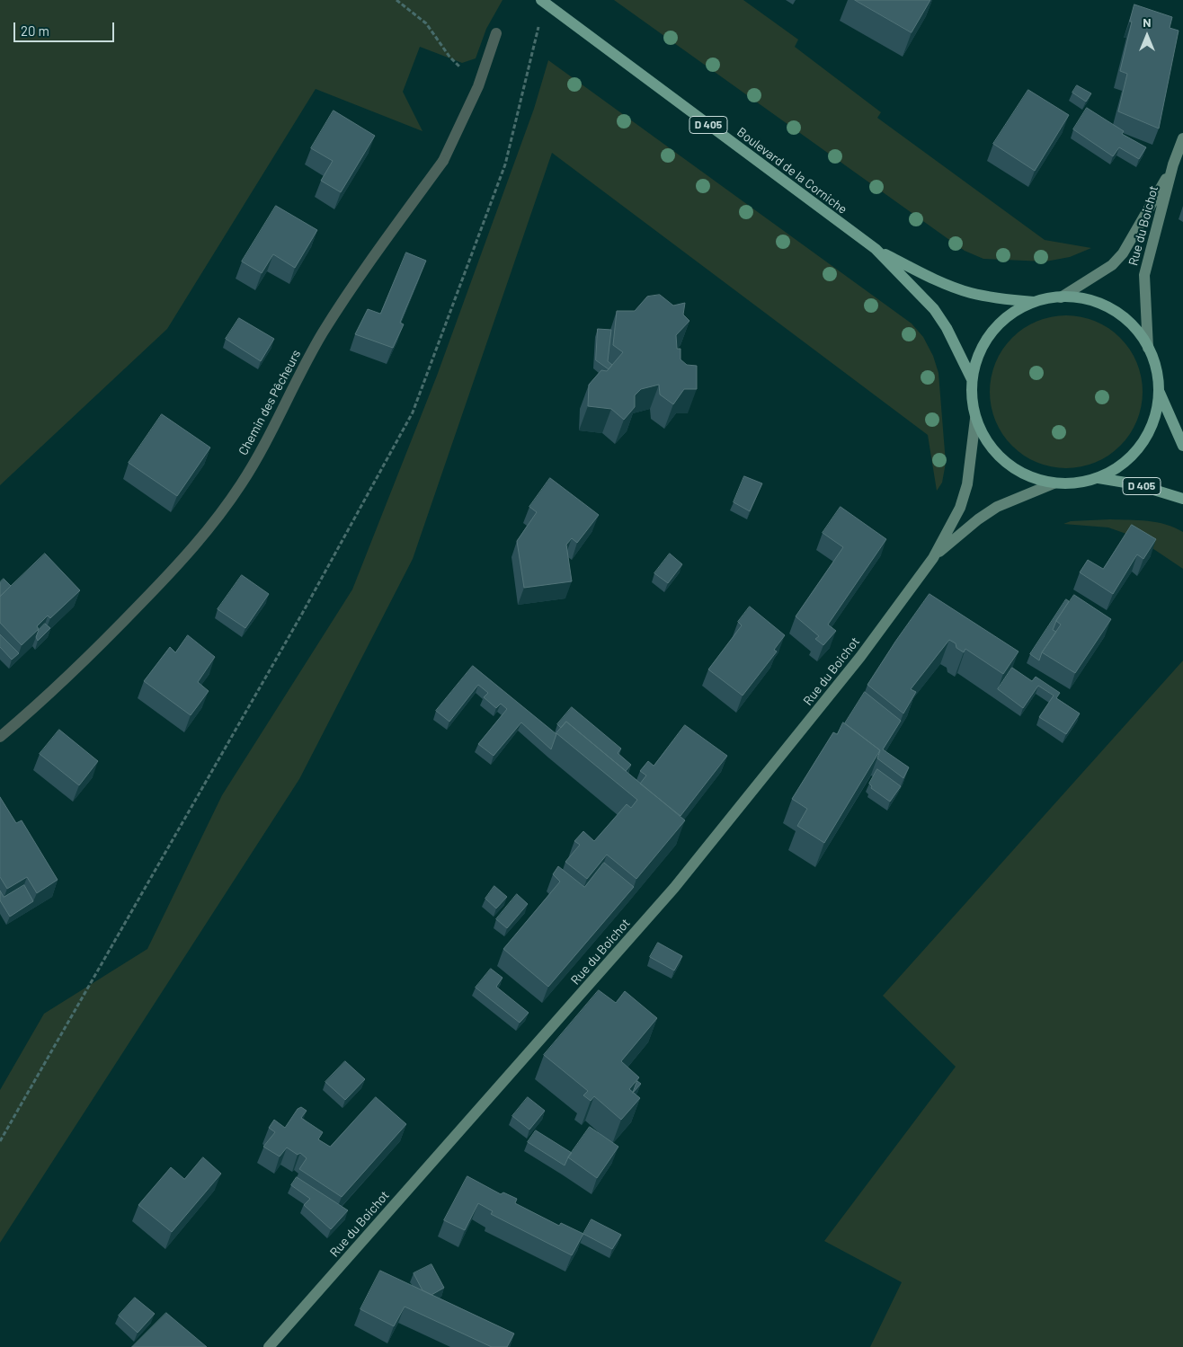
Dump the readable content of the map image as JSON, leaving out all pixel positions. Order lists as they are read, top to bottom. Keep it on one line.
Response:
{"streets":{"main road":["D 405","Boulevard de la Corniche"],"street":["Rue du Boichot","Chemin des Pêcheurs"]},"scale_bar":"20 m","north":"top"}
